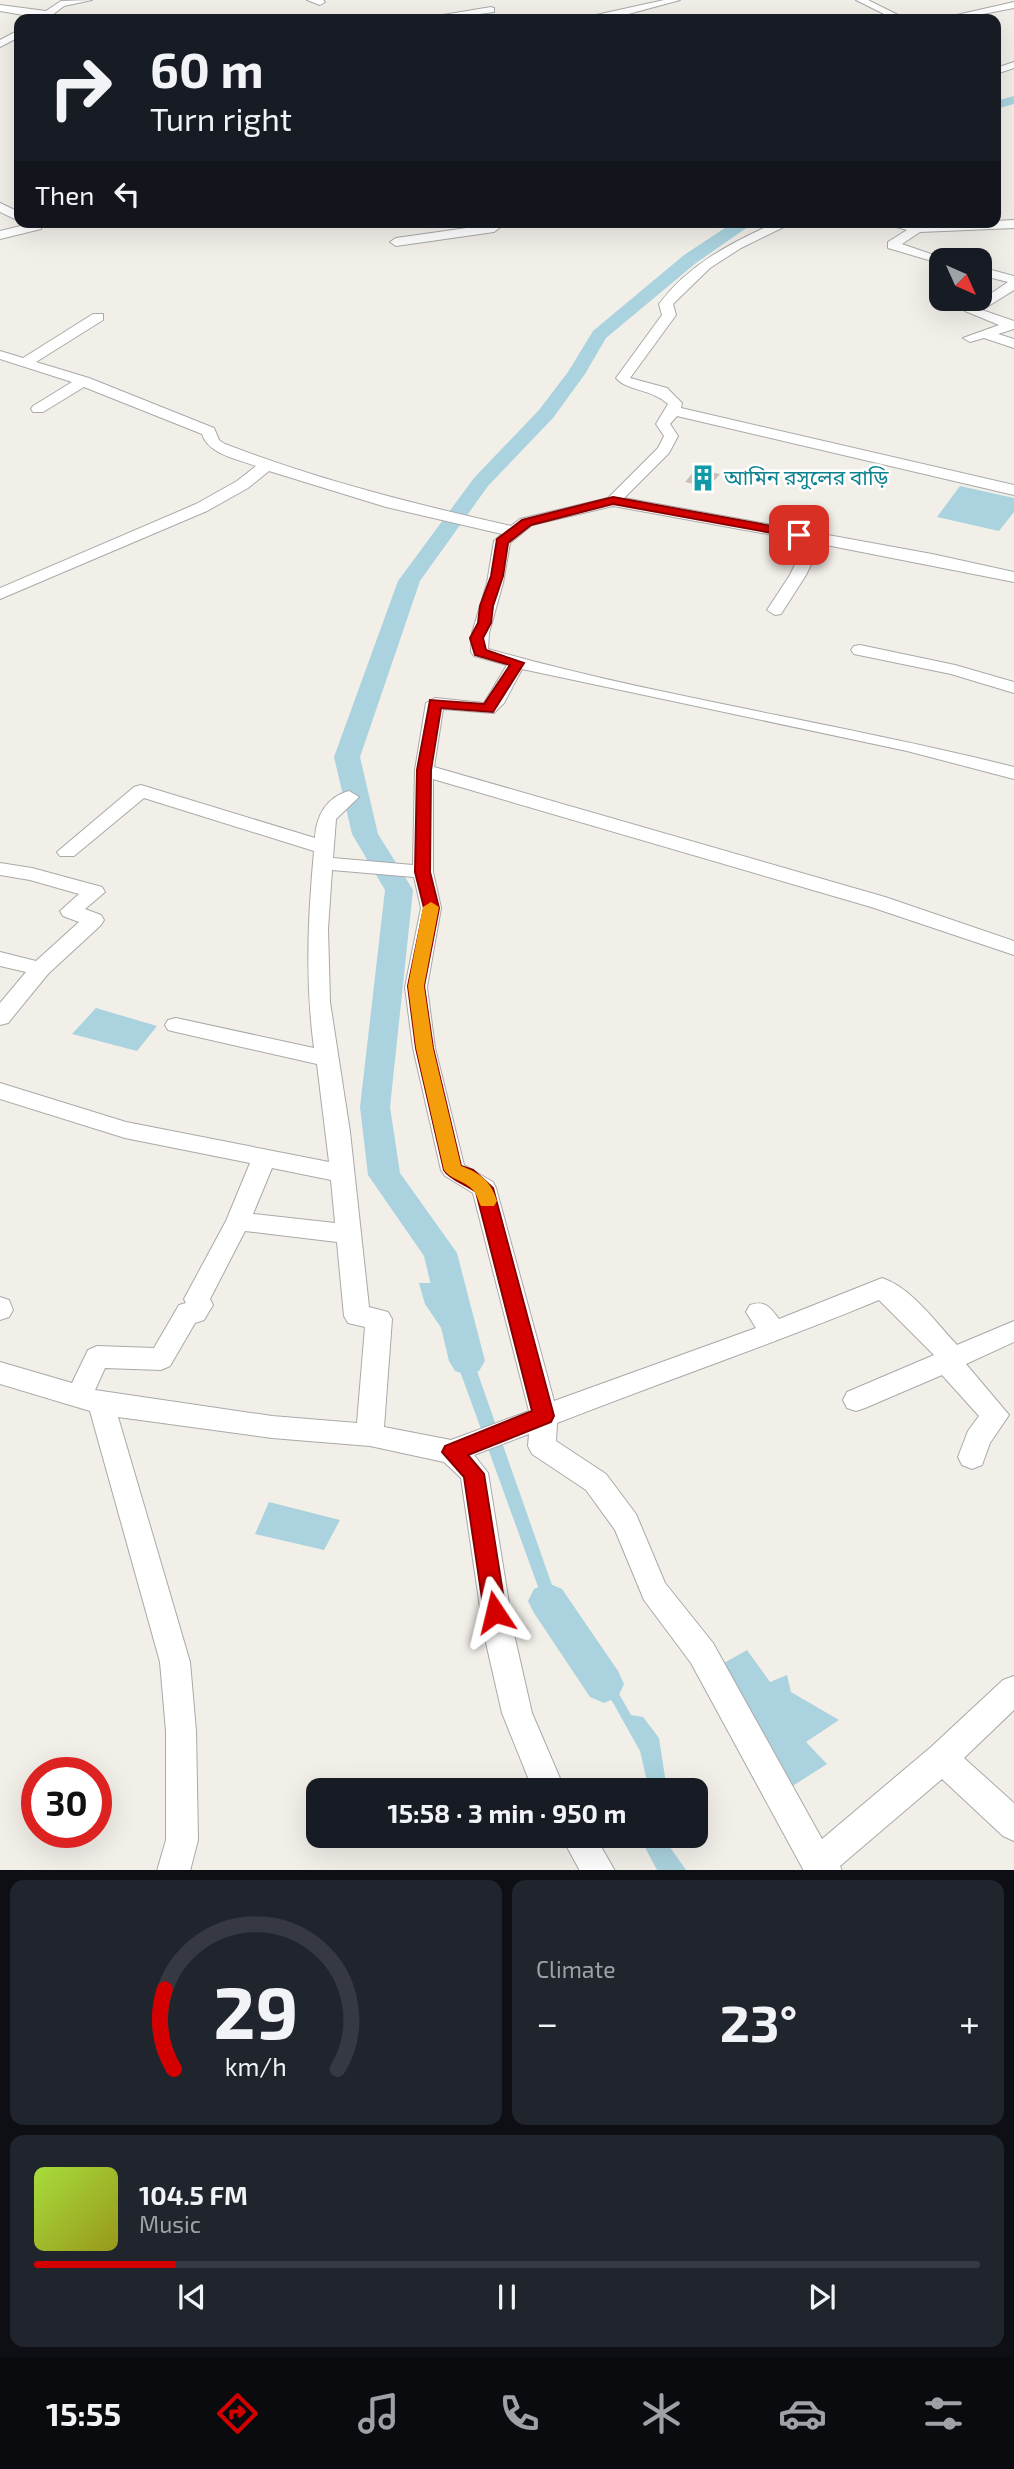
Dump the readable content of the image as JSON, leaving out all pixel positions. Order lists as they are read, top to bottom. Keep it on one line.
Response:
{"places":{"building":["আমিন রসুলের বাড়ি"]},"north":"bottom right","page":{"turn":["60 m","Turn right"],"then":"Then","limit":"30","trip":"15:58 · 3 min · 950 m","tile":"Climate","heat":["−","23°","+"],"song":["104.5 FM","Music"],"tabs":"15:55","gauge":["29","km/h"]}}
